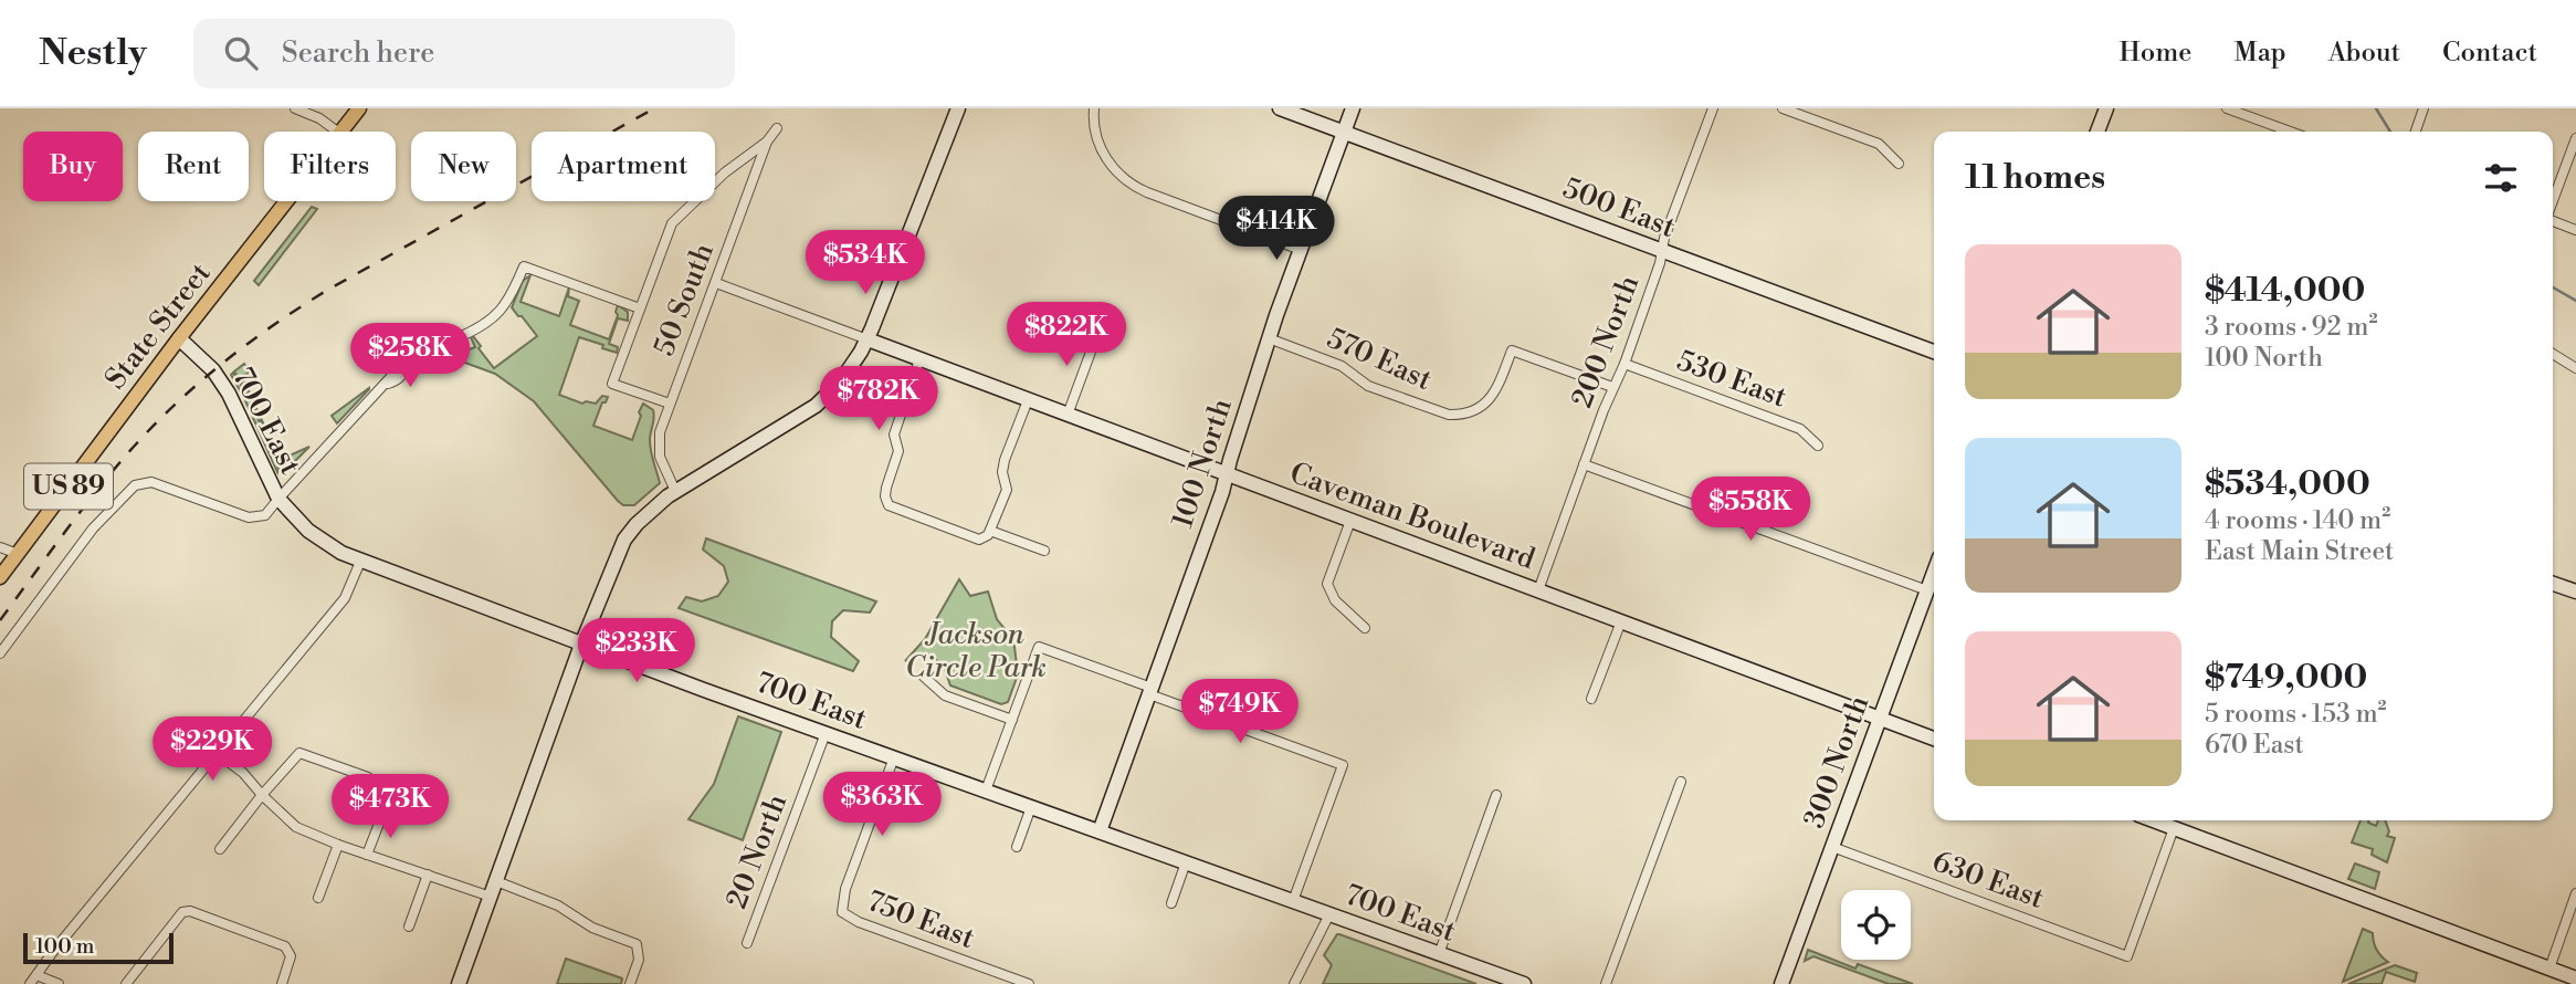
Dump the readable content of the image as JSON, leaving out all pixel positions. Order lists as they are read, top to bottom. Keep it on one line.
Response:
{"streets":{"main road":["State Street","US 89"],"street":["500 East","50 South","200 North","570 East","530 East","700 East","100 North","Caveman Boulevard","300 North","20 North","630 East","750 East"]},"crossings":[["500 East","200 North"],["500 East","100 North"],["State Street","700 East"],["200 North","570 East"],["200 North","530 East"],["200 North","Caveman Boulevard"],["570 East","100 North"],["700 East","100 North"],["700 East","20 North"],["700 East","750 East"],["100 North","Caveman Boulevard"],["Caveman Boulevard","300 North"],["300 North","630 East"]],"parks":["Jackson Circle Park"],"scale_bar":"100 m","page":{"header":"Nestly","search":"Search here","nav":["Home","Map","About","Contact"],"chip":["Buy","Rent","Filters","New","Apartment"],"heading":"11 homes","price":["$414K","$534K","$822K","$258K","$782K","$558K","$233K","$749K","$229K","$363K","$473K"],"list":[{"name":"$414,000","note":"3 rooms · 92 m² · 100 North"},{"name":"$534,000","note":"4 rooms · 140 m² · East Main Street"},{"name":"$749,000","note":"5 rooms · 153 m² · 670 East"}],"scale":"100 m"}}
